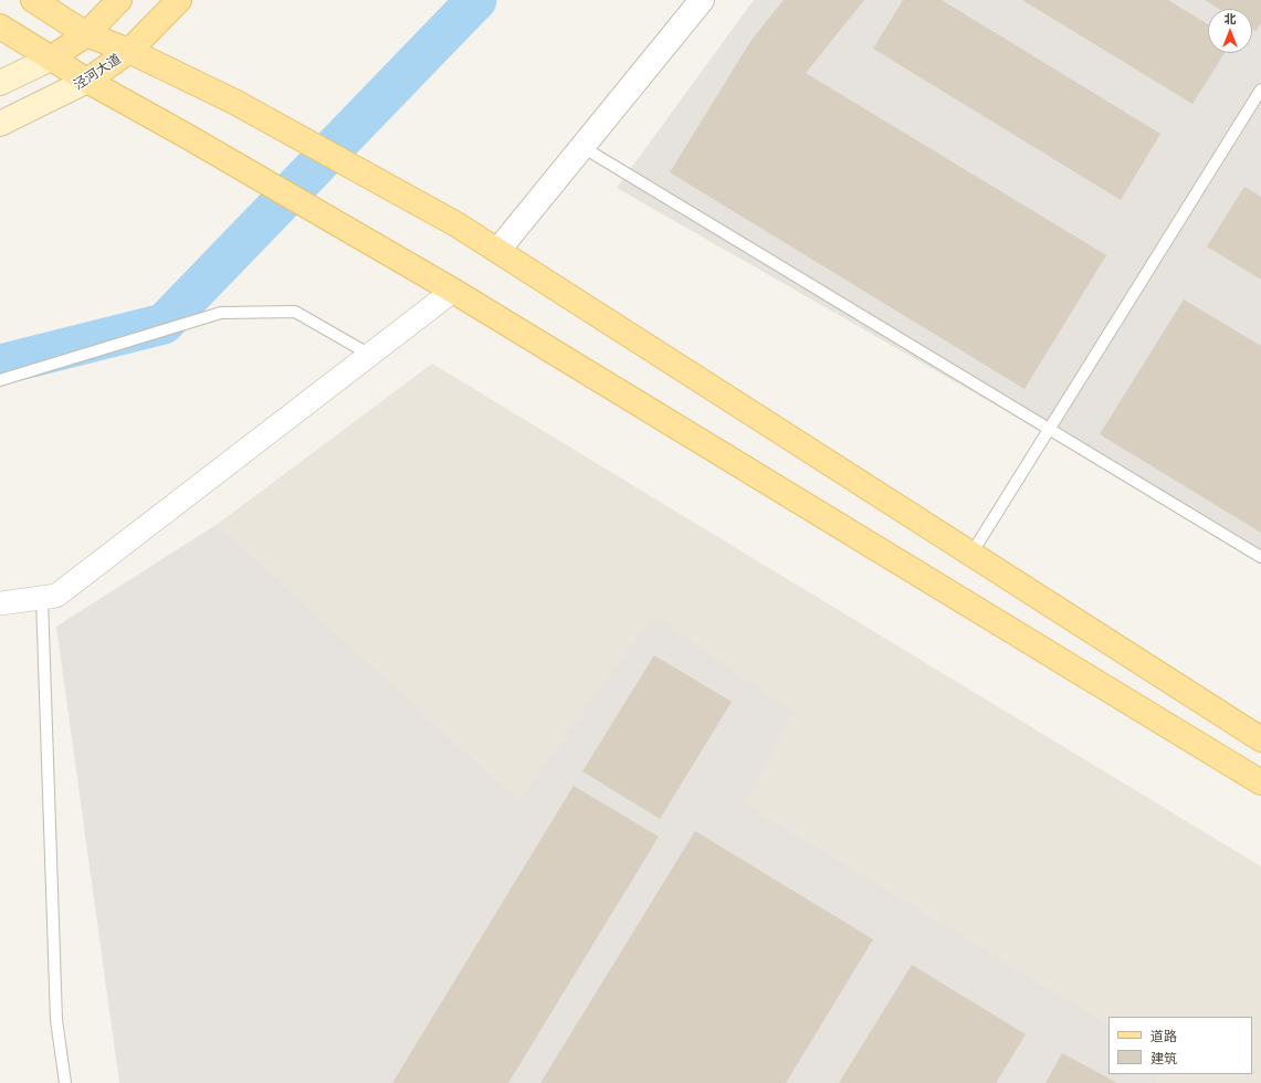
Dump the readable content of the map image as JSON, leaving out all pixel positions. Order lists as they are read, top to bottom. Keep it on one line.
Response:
{"streets":{"main road":["泾河大道"]},"legend":["道路","建筑"],"north":"top"}
